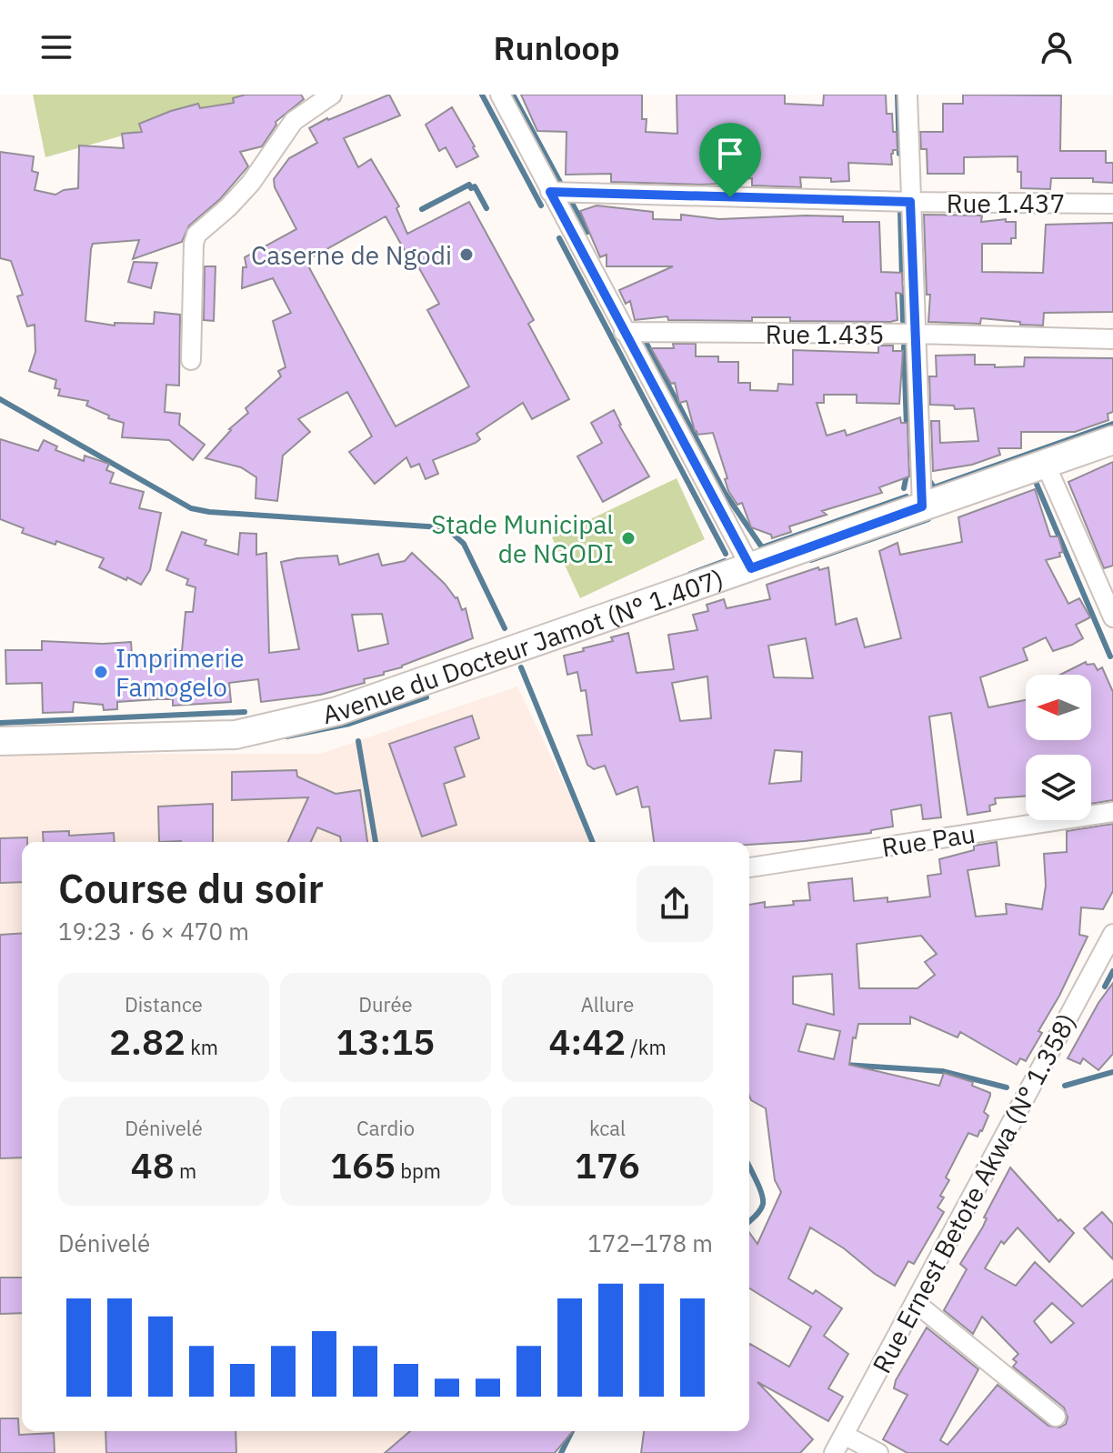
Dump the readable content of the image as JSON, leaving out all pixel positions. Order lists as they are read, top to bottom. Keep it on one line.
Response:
{"streets":{"main road":["Avenue du Docteur Jamot (N° 1.407)"],"street":["Rue 1.437","Rue 1.435","Rue Pau","Rue Ernest Betote Akwa (N° 1.358)"]},"places":["Caserne de Ngodi","Stade Municipal de NGODI","Imprimerie Famogelo"],"north":"left","page":{"header":"Runloop","heading":["Course du soir","19:23 · 6 × 470 m"],"stats":[["Distance","2.82 km"],["Durée","13:15"],["Allure","4:42 /km"],["Dénivelé","48 m"],["Cardio","165 bpm"],["kcal","176"]],"chart":["Dénivelé","172–178 m"]}}
